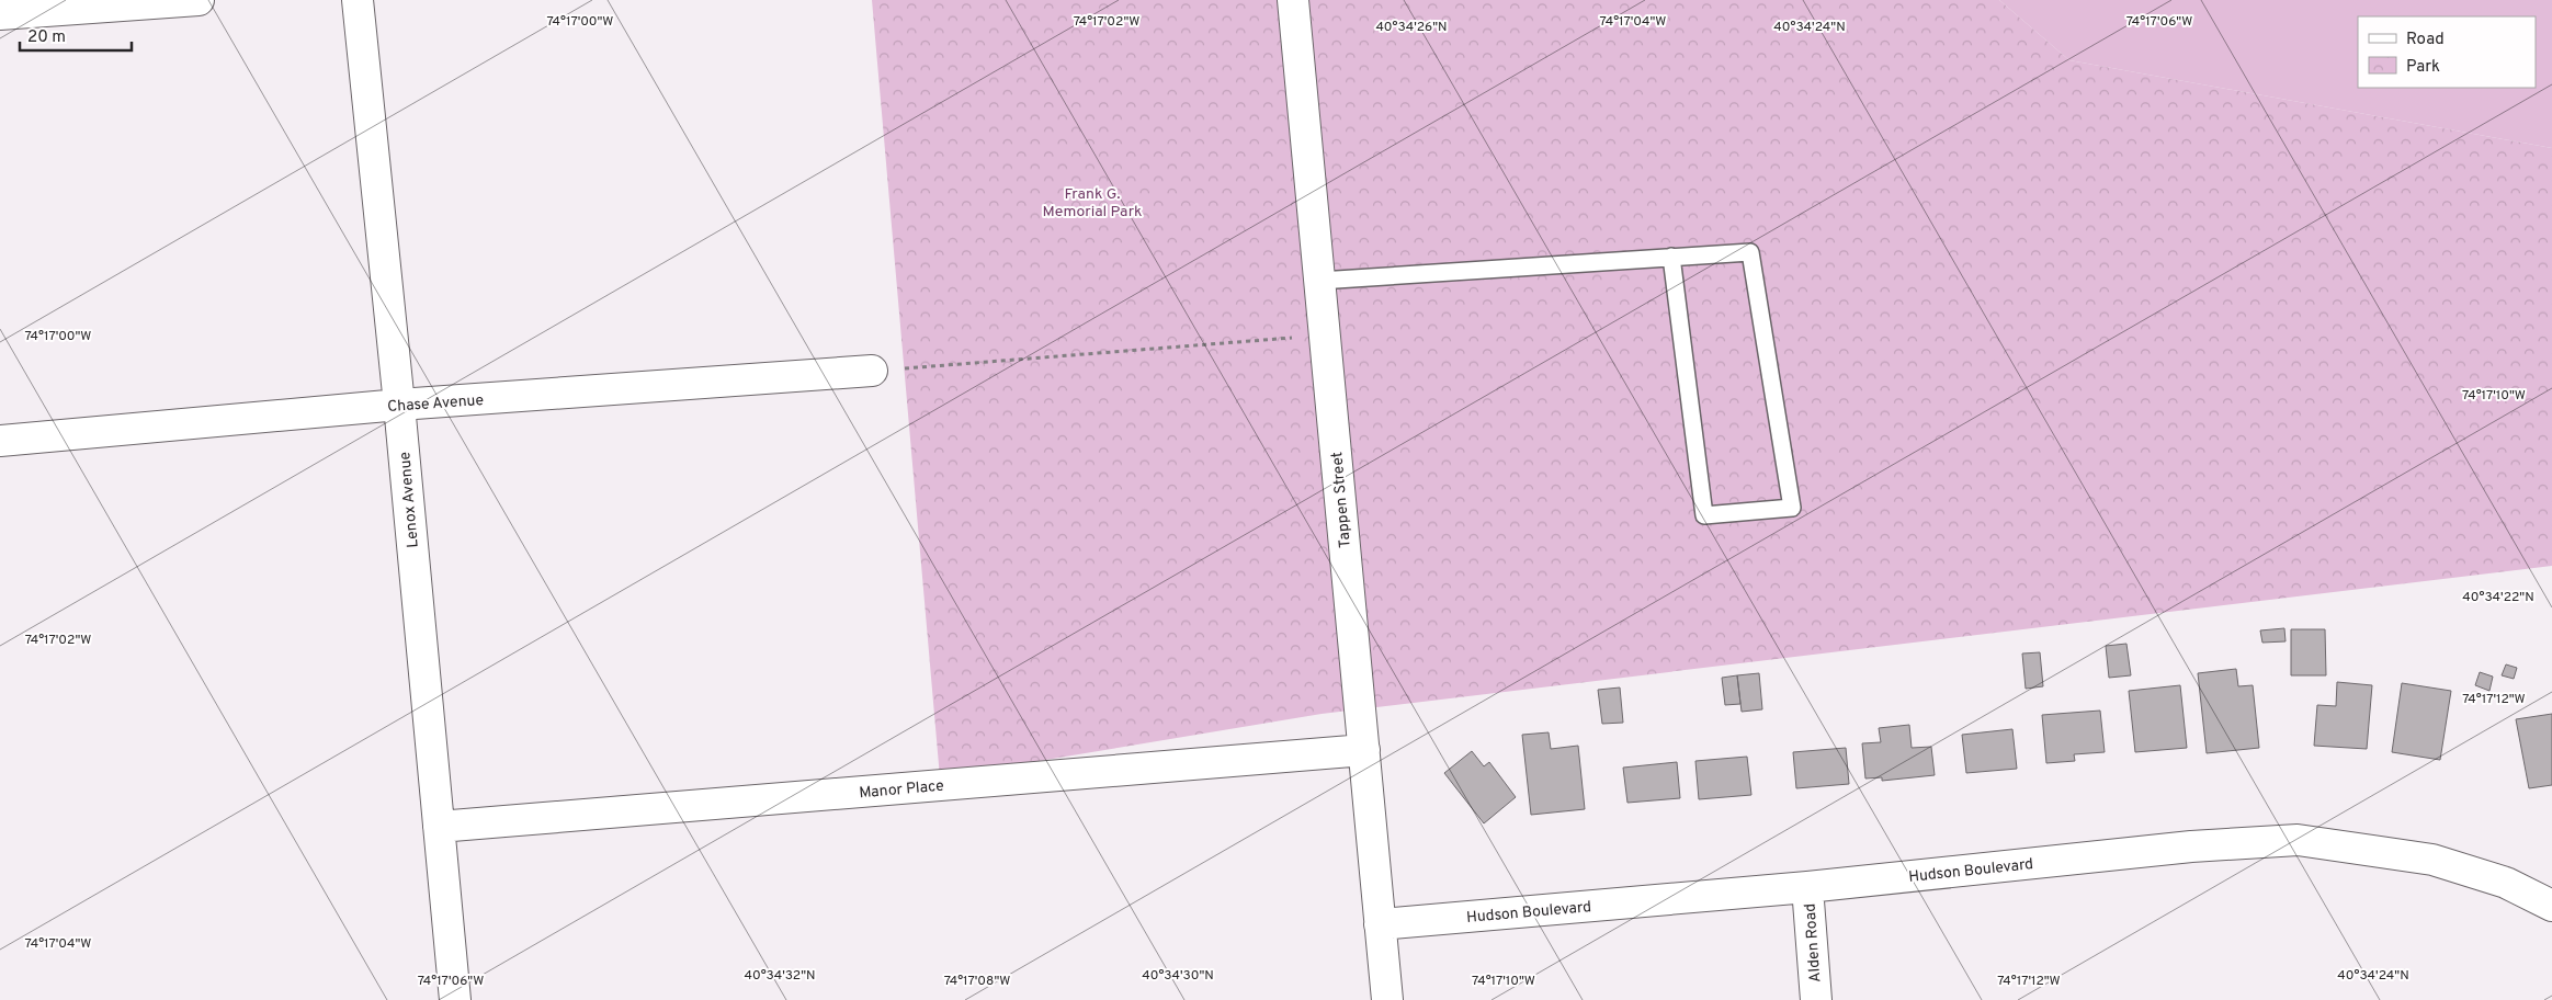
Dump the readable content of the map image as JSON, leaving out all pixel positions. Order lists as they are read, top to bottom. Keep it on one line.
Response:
{"streets":{"street":["Chase Avenue","Lenox Avenue","Tappen Street","Manor Place","Hudson Boulevard","Alden Road"]},"crossings":[["Chase Avenue","Lenox Avenue"],["Lenox Avenue","Manor Place"],["Tappen Street","Manor Place"],["Tappen Street","Hudson Boulevard"],["Hudson Boulevard","Alden Road"]],"parks":["Frank G. Memorial Park"],"legend":["Road","Park"],"scale_bar":"20 m","coordinates":["74°17'00\"W","74°17'02\"W","74°17'04\"W","74°17'06\"W","40°34'26\"N","40°34'24\"N","74°17'10\"W","40°34'22\"N","74°17'12\"W","40°34'32\"N","40°34'30\"N","74°17'08\"W"]}
